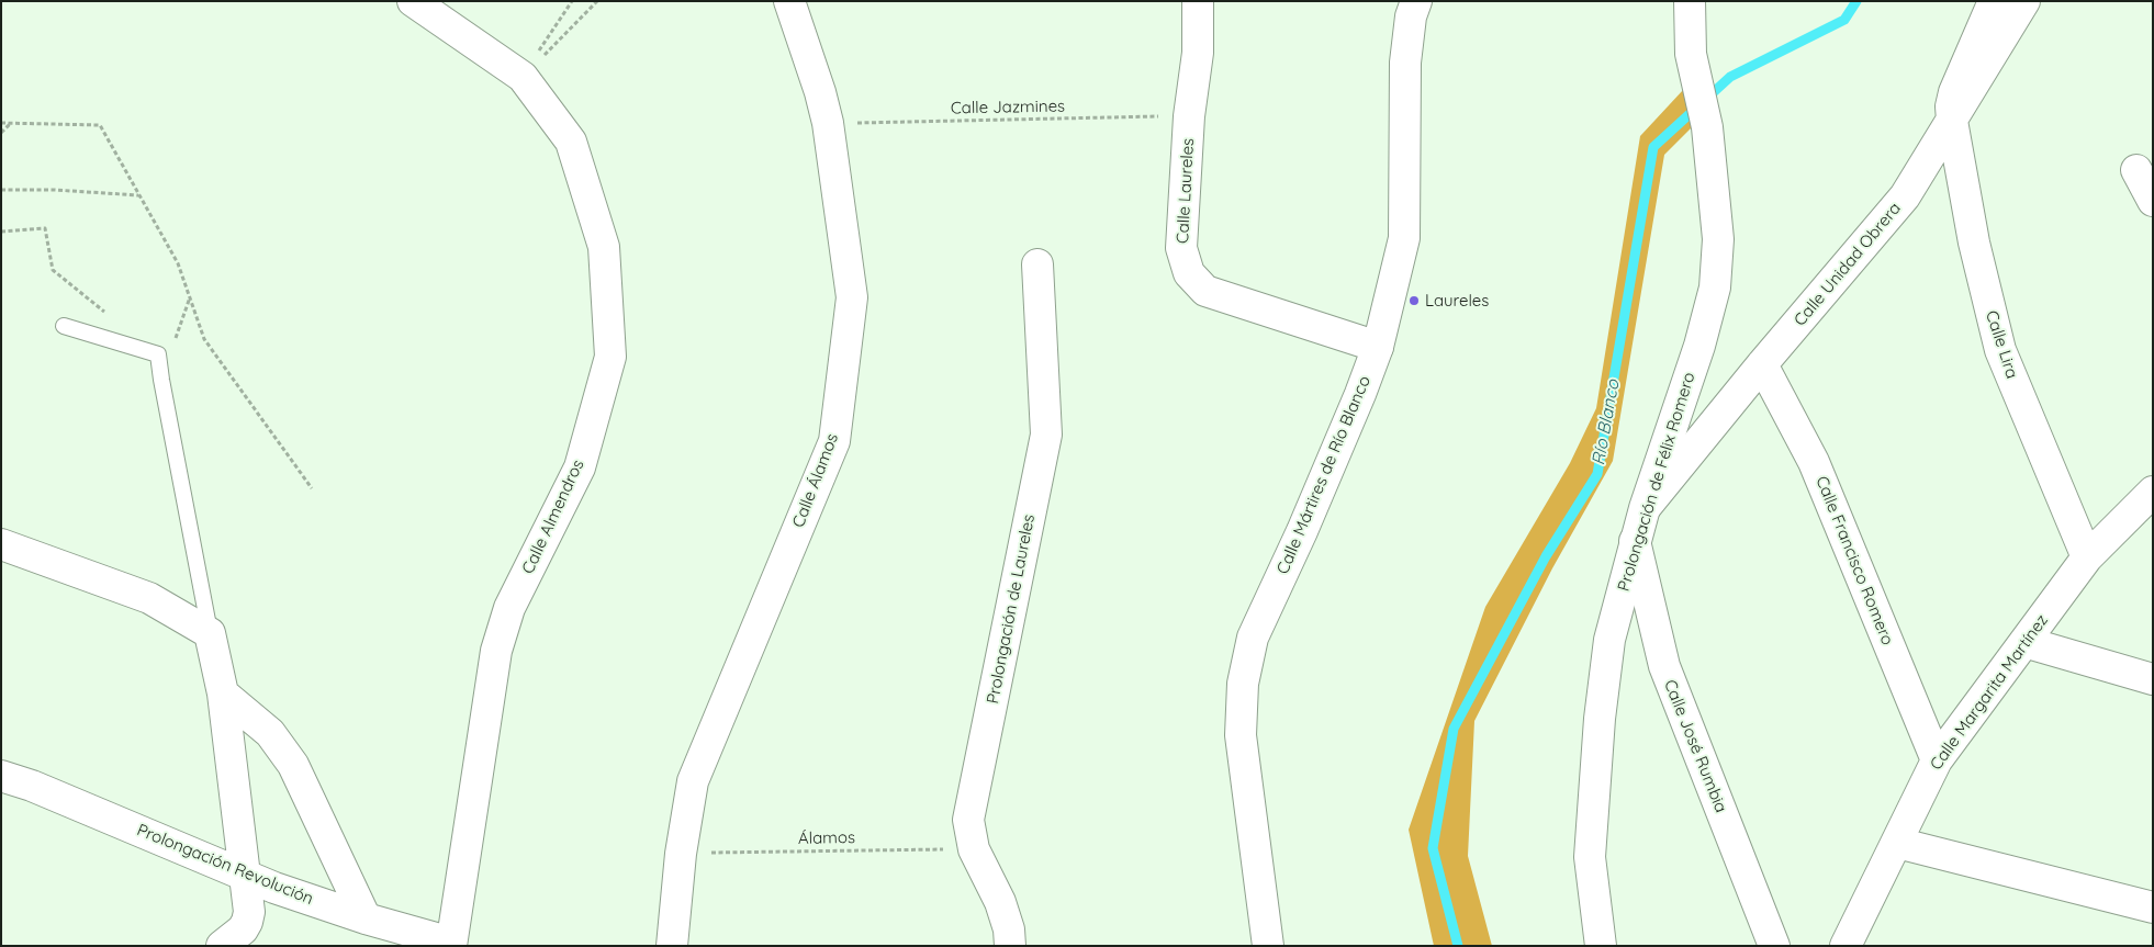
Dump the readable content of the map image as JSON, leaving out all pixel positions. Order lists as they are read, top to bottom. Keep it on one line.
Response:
{"streets":{"street":["Calle Laureles","Calle Unidad Obrera","Calle Lira","Calle Mártires de Río Blanco","Calle Álamos","Prolongación de Félix Romero","Calle Almendros","Calle Francisco Romero","Prolongación de Laureles","Calle Margarita Martínez","Calle José Rumbia","Prolongación Revolución"],"path":["Calle Jazmines","Álamos"]},"crossings":[["Calle Jazmines","Calle Laureles"],["Calle Jazmines","Calle Álamos"],["Calle Laureles","Calle Mártires de Río Blanco"],["Calle Unidad Obrera","Calle Lira"],["Calle Unidad Obrera","Prolongación de Félix Romero"],["Calle Unidad Obrera","Calle Francisco Romero"],["Calle Lira","Calle Margarita Martínez"],["Calle Álamos","Álamos"],["Prolongación de Félix Romero","Calle José Rumbia"],["Calle Almendros","Prolongación Revolución"],["Calle Francisco Romero","Calle Margarita Martínez"],["Prolongación de Laureles","Álamos"]],"water":["Río Blanco"],"places":["Laureles"]}
